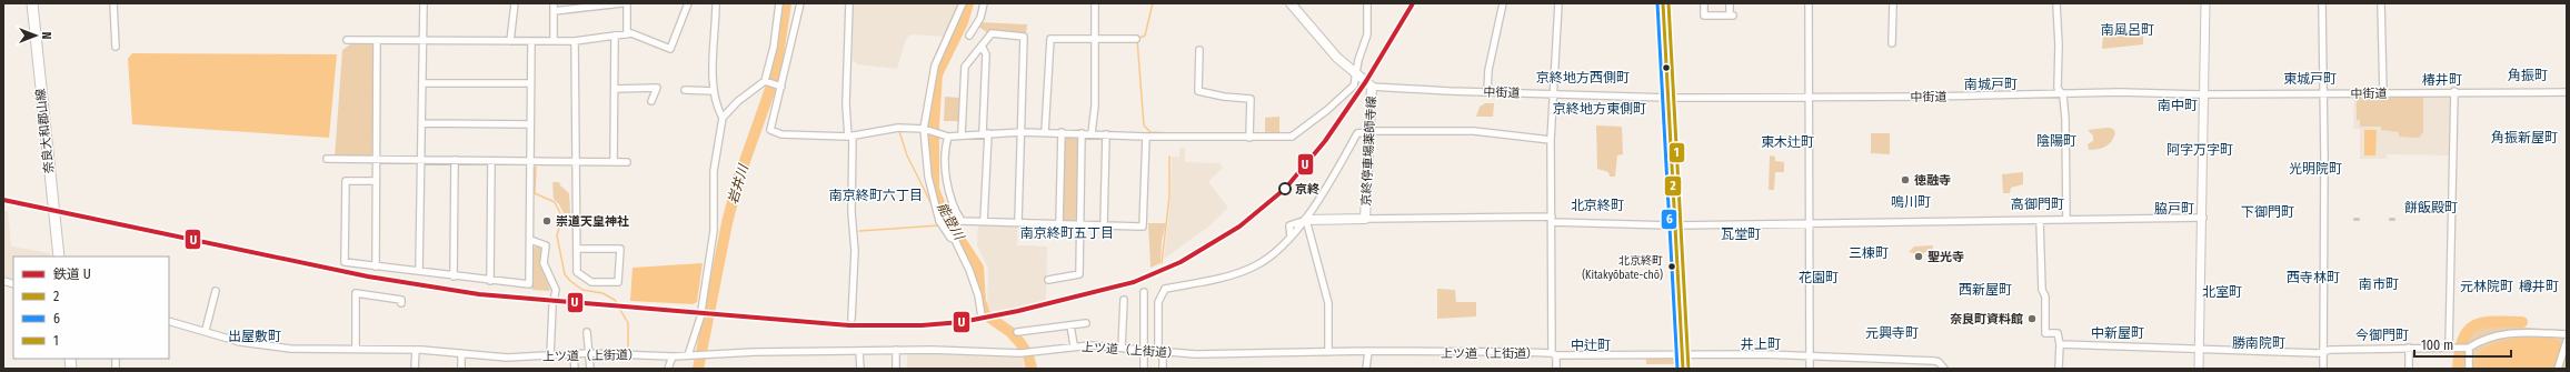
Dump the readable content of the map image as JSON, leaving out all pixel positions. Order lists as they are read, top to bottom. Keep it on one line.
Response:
{"streets":{"main road":["奈良大和郡山線","京終停車場薬師寺線"],"street":["中街道","上ツ道（上街道）"]},"crossings":[["中街道","京終停車場薬師寺線"]],"districts":["南風呂町","角振町","京終地方西側町","東城戸町","椿井町","南城戸町","南中町","京終地方東側町","角振新屋町","陰陽町","東木辻町","阿字万字町","光明院町","南京終町六丁目","鳴川町","高御門町","北京終町","餅飯殿町","脇戸町","下御門町","南京終町五丁目","瓦堂町","三棟町","花園町","西寺林町","南市町","元林院町","樽井町","西新屋町","北室町","元興寺町","中新屋町","今御門町","出屋敷町","勝南院町","井上町","中辻町"],"water":["岩井川","能登川"],"places":["徳融寺","京終","崇道天皇神社","聖光寺","北京終町 (Kitakyōbate-chō)","奈良町資料館"],"lines":["rail line U","transit line 2","transit line 6","transit line 1"],"legend":["鉄道 U","2","6","1"],"scale_bar":"100 m","north":"right"}
